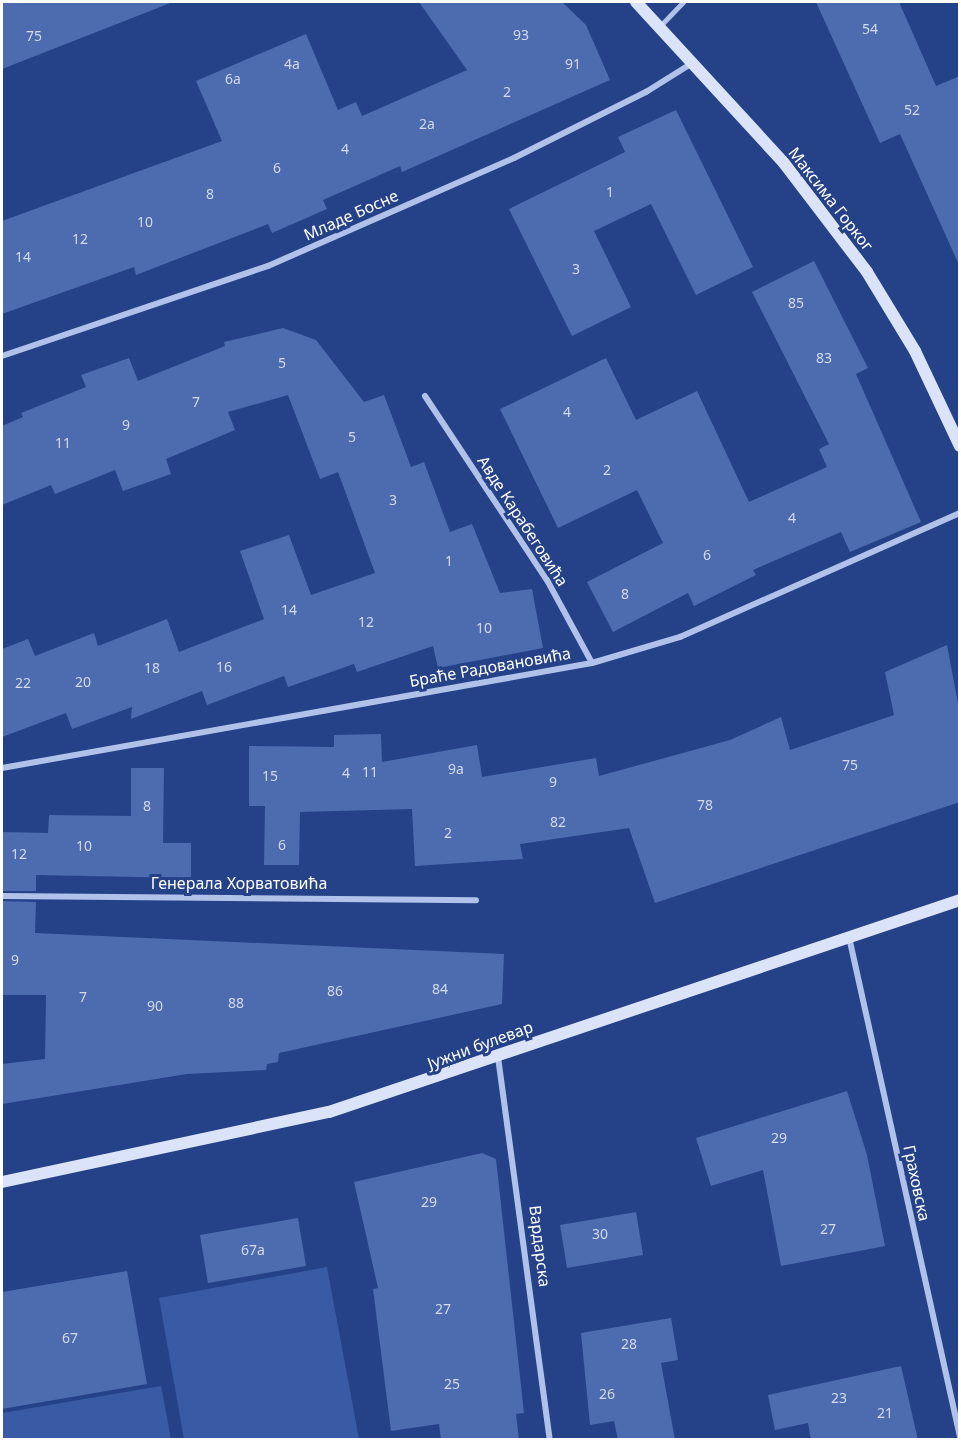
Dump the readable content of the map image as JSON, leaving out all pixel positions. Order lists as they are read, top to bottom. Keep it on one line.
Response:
{"streets":{"main road":["Максима Горког","Јужни булевар"],"street":["Младе Босне","Авде Карабеговића","Браће Радовановића","Генерала Хорватовића","Граховска","Вардарска"]},"crossings":[["Максима Горког","Младе Босне"],["Авде Карабеговића","Браће Радовановића"],["Јужни булевар","Граховска"],["Јужни булевар","Вардарска"]],"house_numbers":["54","93","75","4a","91","6a","2","52","2a","4","6","1","8","10","12","14","3","85","83","5","7","4","9","5","11","2","3","4","6","1","8","14","12","10","16","18","20","22","75","9a","11","4","15","9","78","8","82","2","6","10","12","9","84","86","7","88","90","29","29","27","30","67a","27","67","28","25","26","23","21"]}
